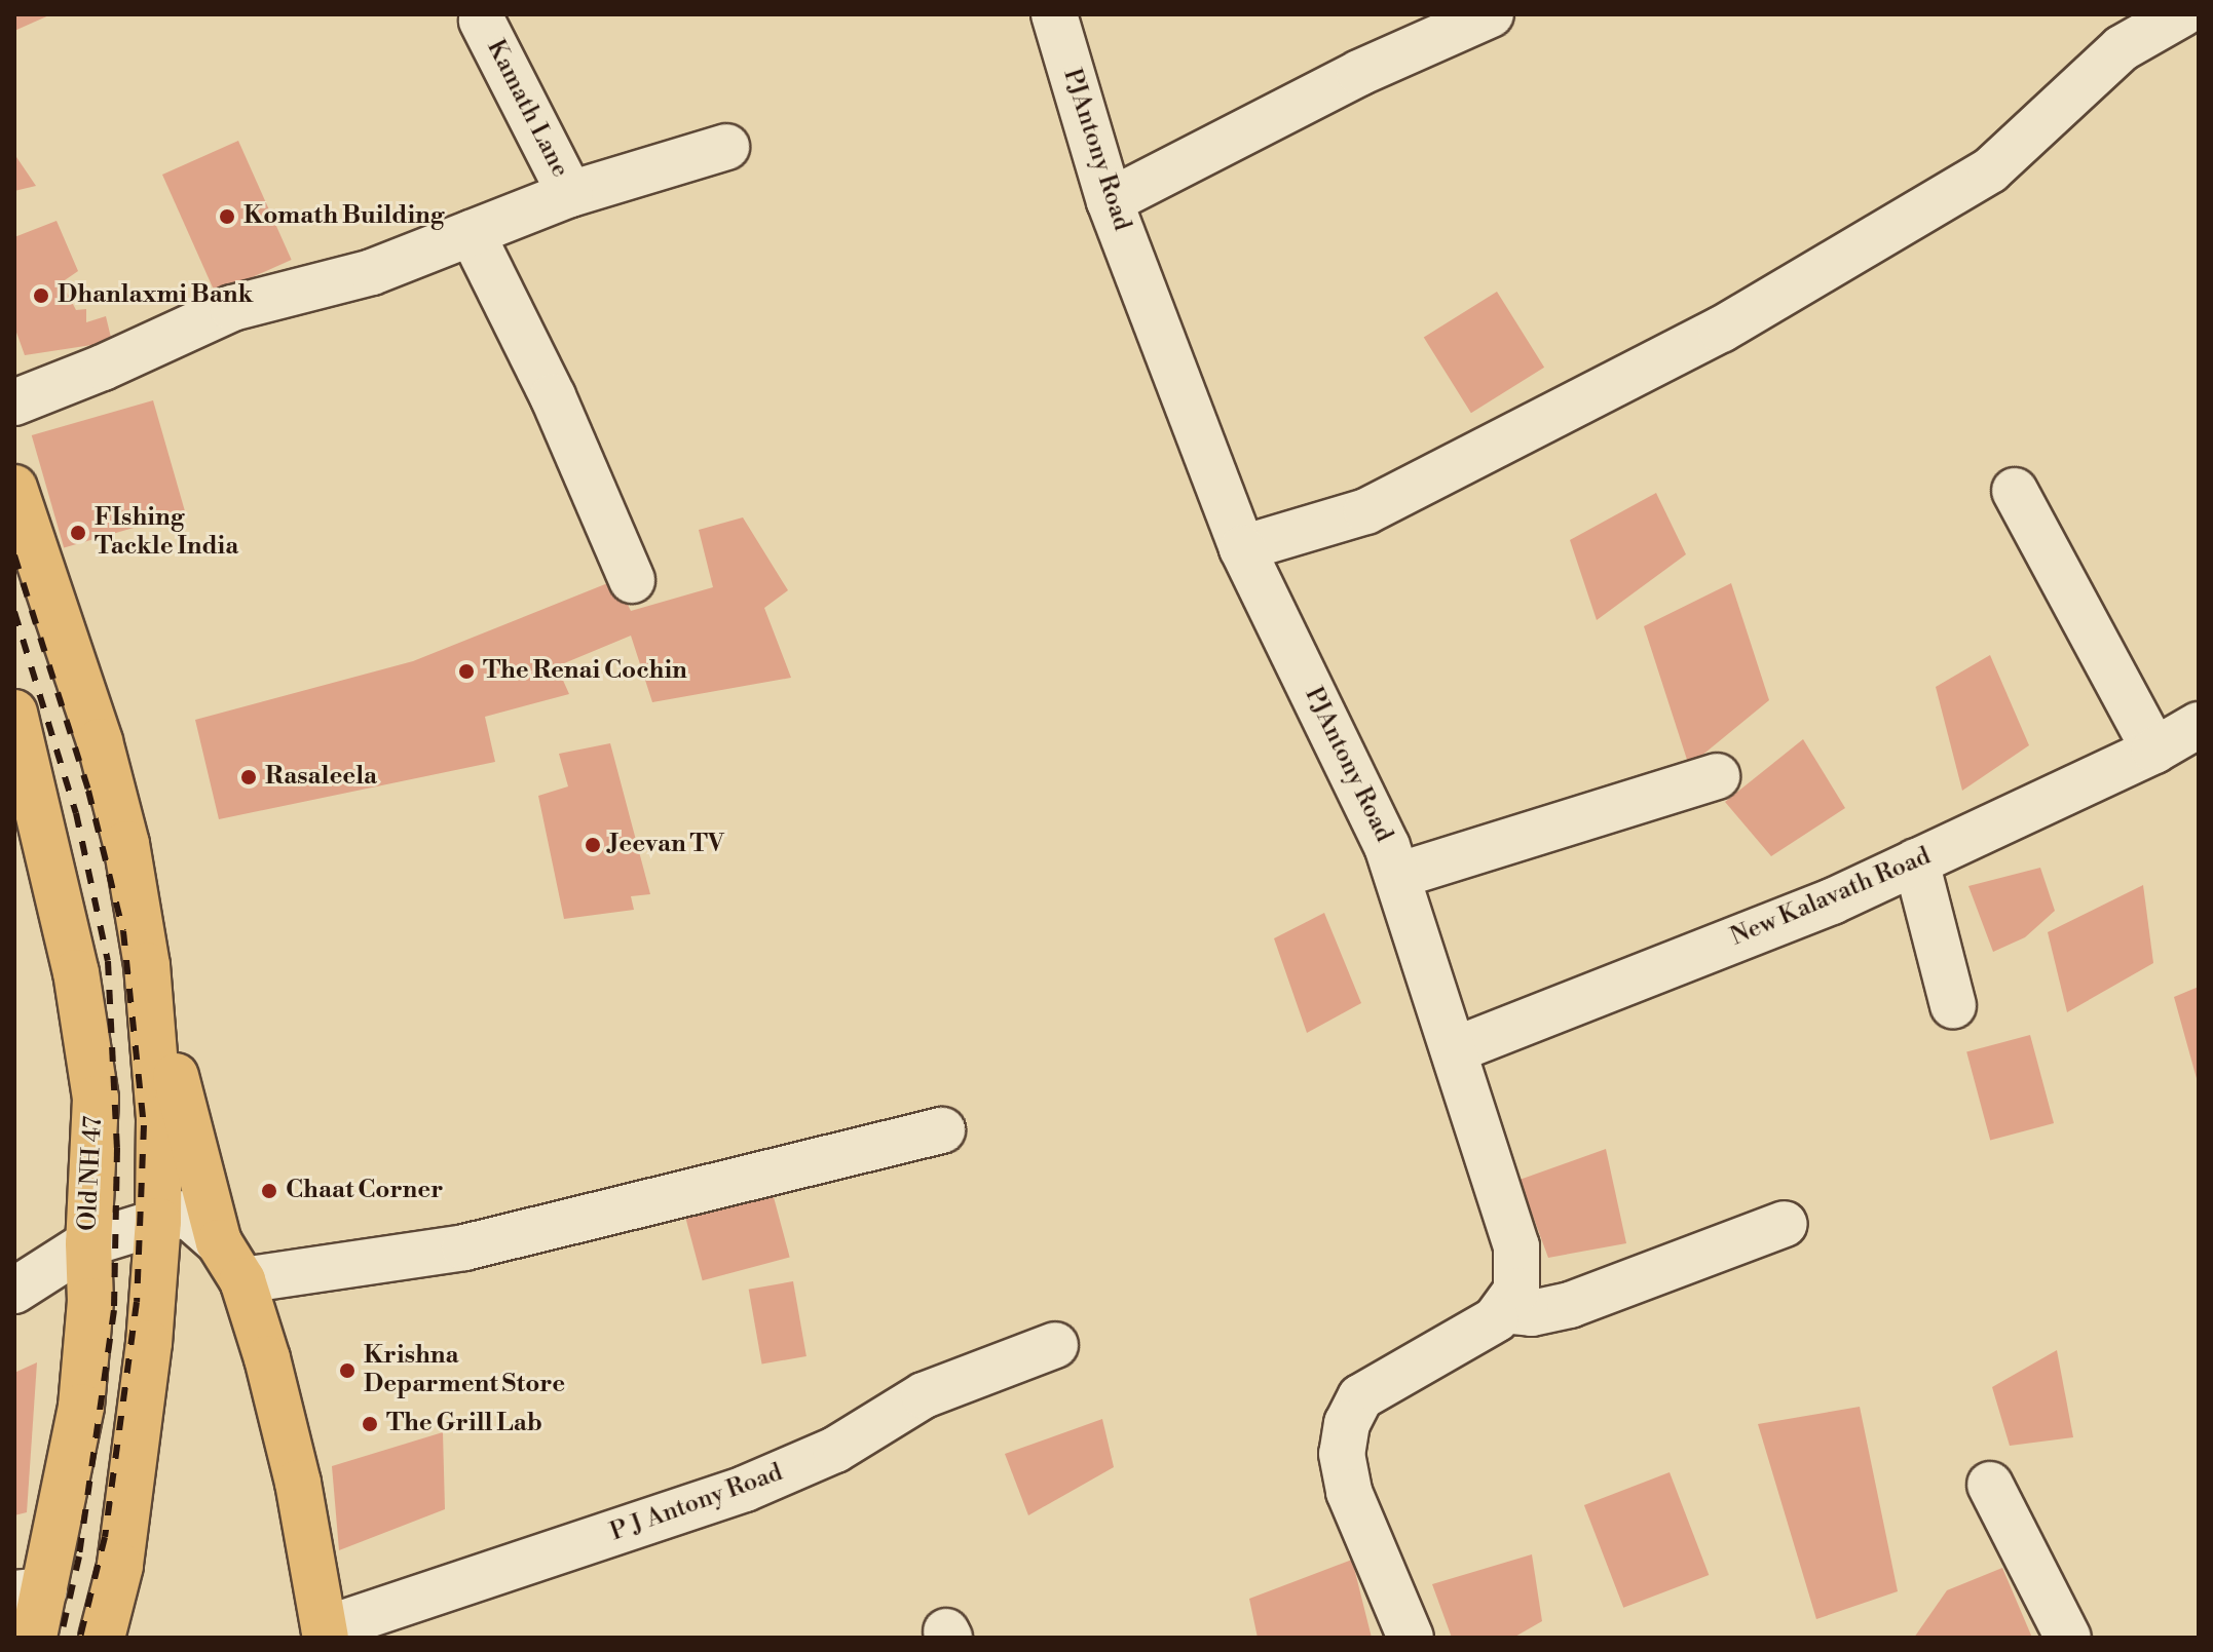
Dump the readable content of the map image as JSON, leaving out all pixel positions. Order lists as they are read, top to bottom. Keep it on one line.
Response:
{"streets":{"main road":["Old NH 47"],"street":["Kamath Lane","PJAntony Road","New Kalavath Road","P J Antony Road"]},"crossings":[["PJAntony Road","New Kalavath Road"]],"places":["Komath Building","Dhanlaxmi Bank","FIshing Tackle India","The Renai Cochin","Rasaleela","Jeevan TV","Chaat Corner","Krishna Deparment Store","The Grill Lab"]}
